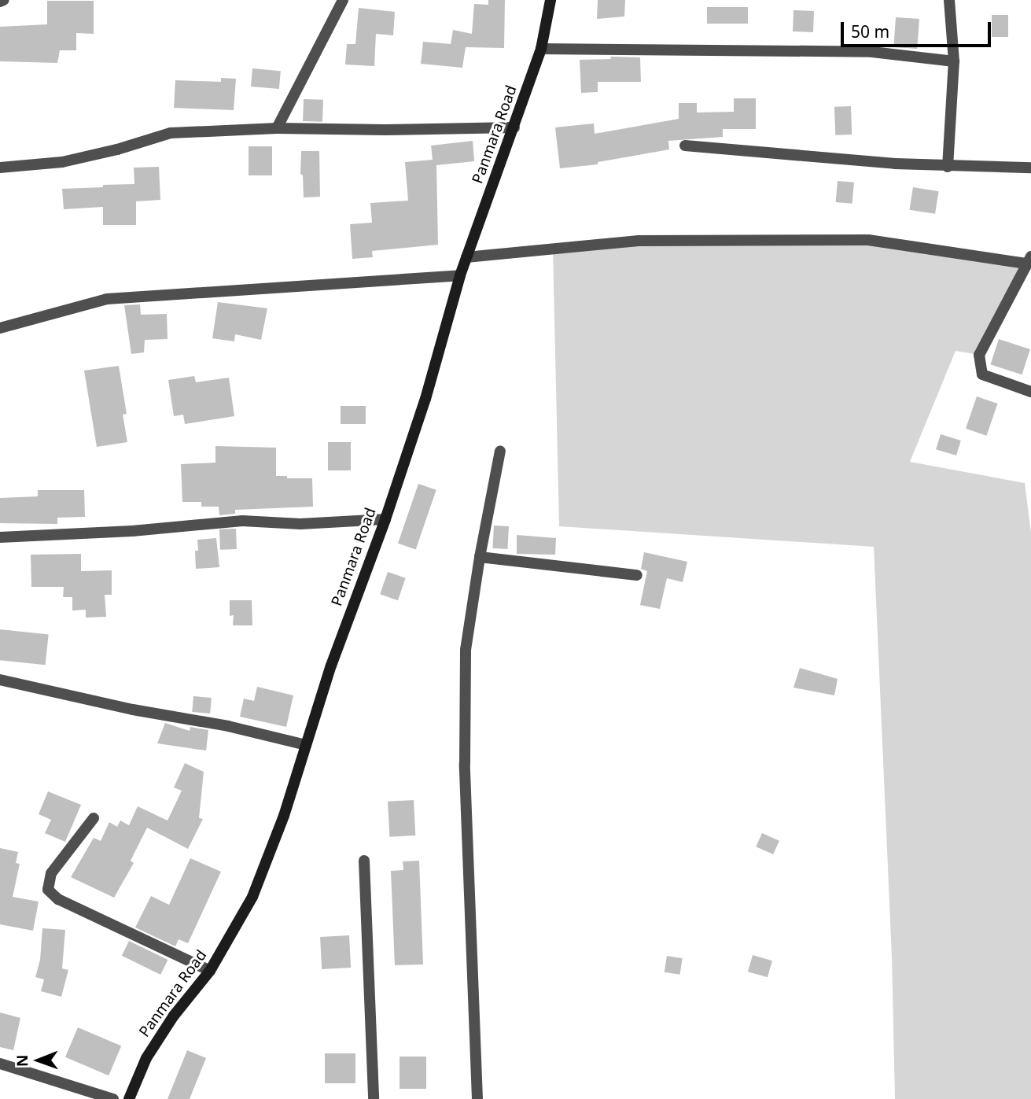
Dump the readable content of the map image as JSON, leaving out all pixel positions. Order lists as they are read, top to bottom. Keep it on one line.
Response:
{"streets":{"street":["Panmara Road"]},"scale_bar":"50 m","north":"left"}
